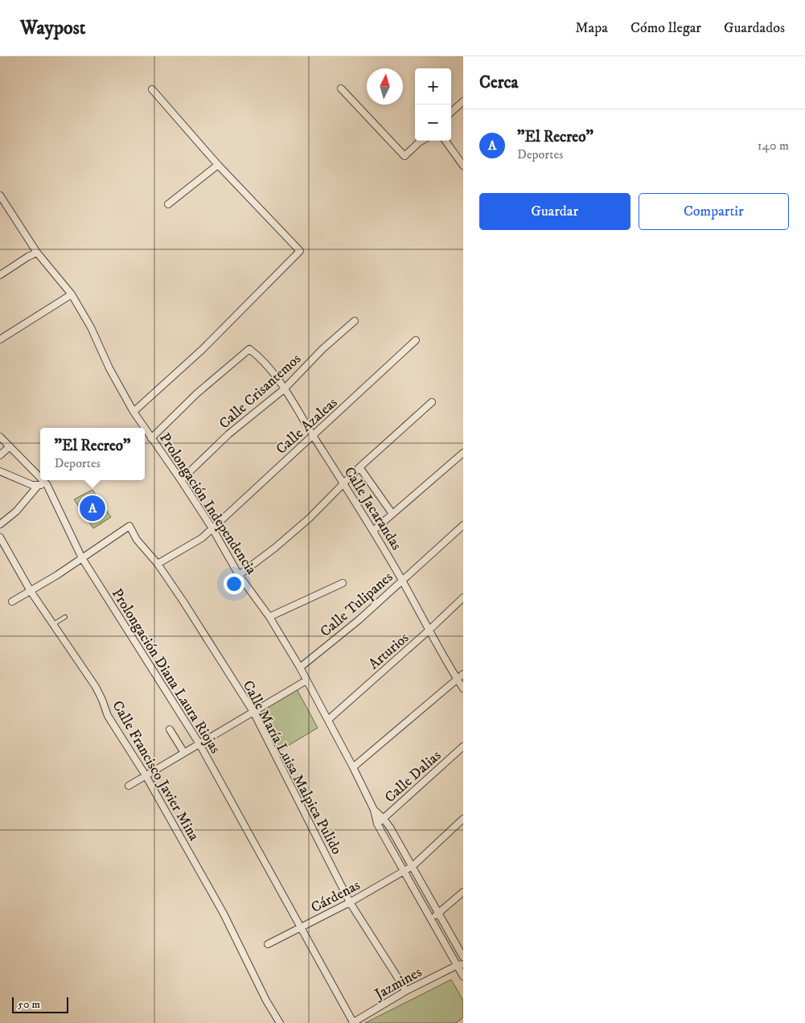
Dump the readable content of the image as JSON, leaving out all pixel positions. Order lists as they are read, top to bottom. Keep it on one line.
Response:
{"streets":{"street":["Calle Crisantemos","Calle Azaleas","Prolongación Independencia","Calle Jacarandas","Calle Tulipanes","Arturios","Prolongación Diana Laura Riojas","Calle María Luisa Malpica Pulido","Calle Francisco Javier Mina","Calle Dalias","Cárdenas","Jazmines"]},"crossings":[["Calle Crisantemos","Prolongación Independencia"],["Calle Crisantemos","Calle Jacarandas"],["Calle Azaleas","Prolongación Independencia"],["Calle Azaleas","Calle Jacarandas"],["Calle Azaleas","Calle María Luisa Malpica Pulido"],["Prolongación Independencia","Calle Jacarandas"],["Prolongación Independencia","Calle Tulipanes"],["Prolongación Independencia","Arturios"],["Prolongación Independencia","Calle Dalias"],["Prolongación Independencia","Cárdenas"],["Prolongación Independencia","Jazmines"],["Calle Jacarandas","Calle Tulipanes"],["Calle Jacarandas","Arturios"],["Prolongación Diana Laura Riojas","Calle María Luisa Malpica Pulido"],["Prolongación Diana Laura Riojas","Cárdenas"],["Prolongación Diana Laura Riojas","Jazmines"],["Calle María Luisa Malpica Pulido","Cárdenas"],["Calle María Luisa Malpica Pulido","Jazmines"]],"scale_bar":"50 m","north":"top","page":{"header":"Waypost","nav":["Mapa","Cómo llegar","Guardados"],"heading":"Cerca","map_buttons":["+","−"],"list":[{"mark":"A","name":"\"El Recreo\"","note":"Deportes","value":"140 m"}],"buttons":["Guardar","Compartir"],"popup":["\"El Recreo\"","Deportes"],"pins":"A","scale":"50 m"}}
